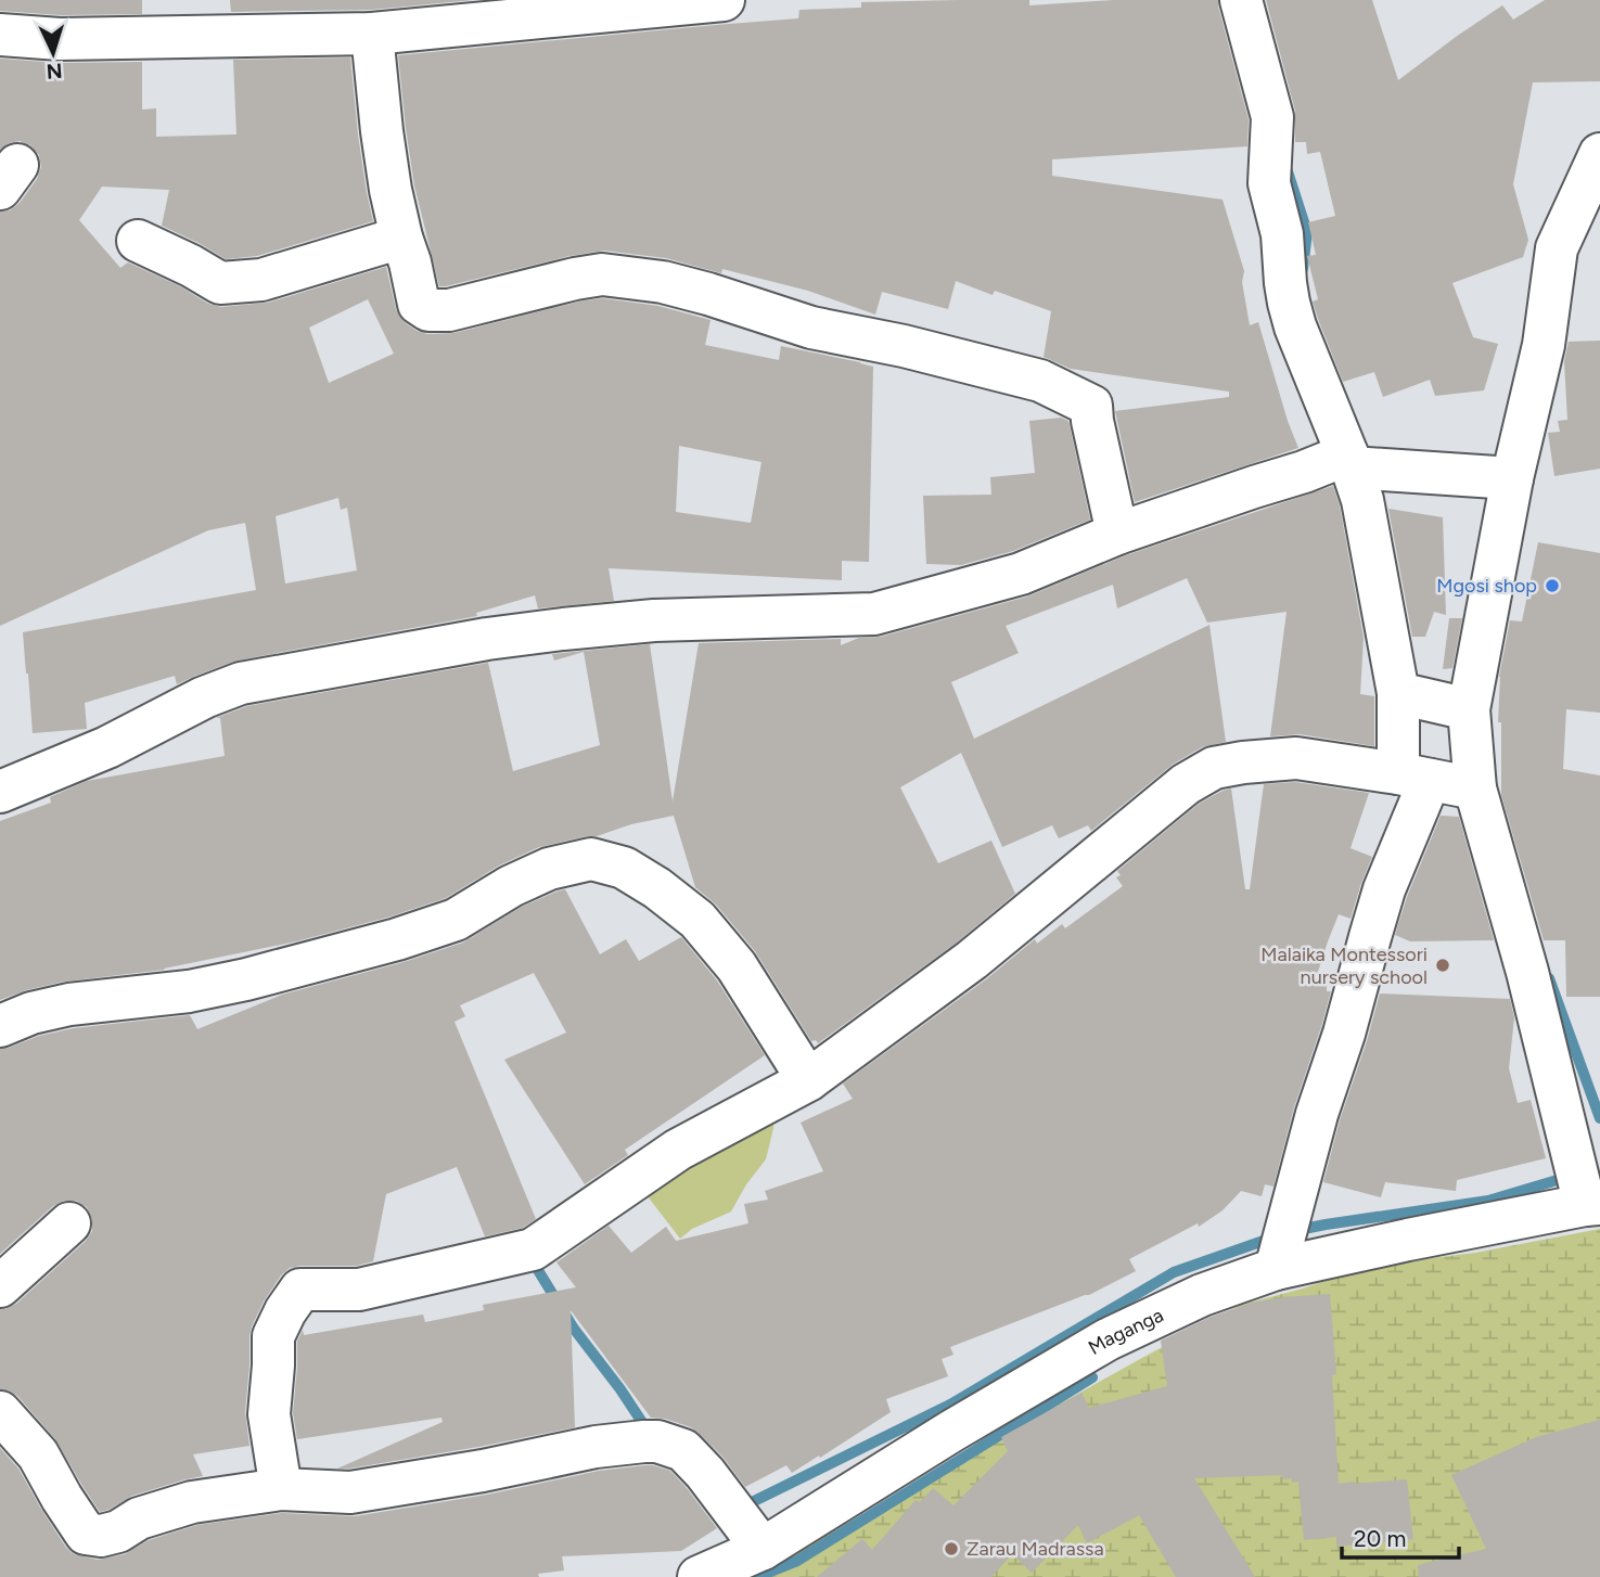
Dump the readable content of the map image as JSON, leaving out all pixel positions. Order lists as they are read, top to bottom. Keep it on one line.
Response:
{"streets":{"street":["Maganga"]},"places":["Mgosi shop","Malaika Montessori nursery school","Zarau Madrassa"],"scale_bar":"20 m","north":"bottom"}
